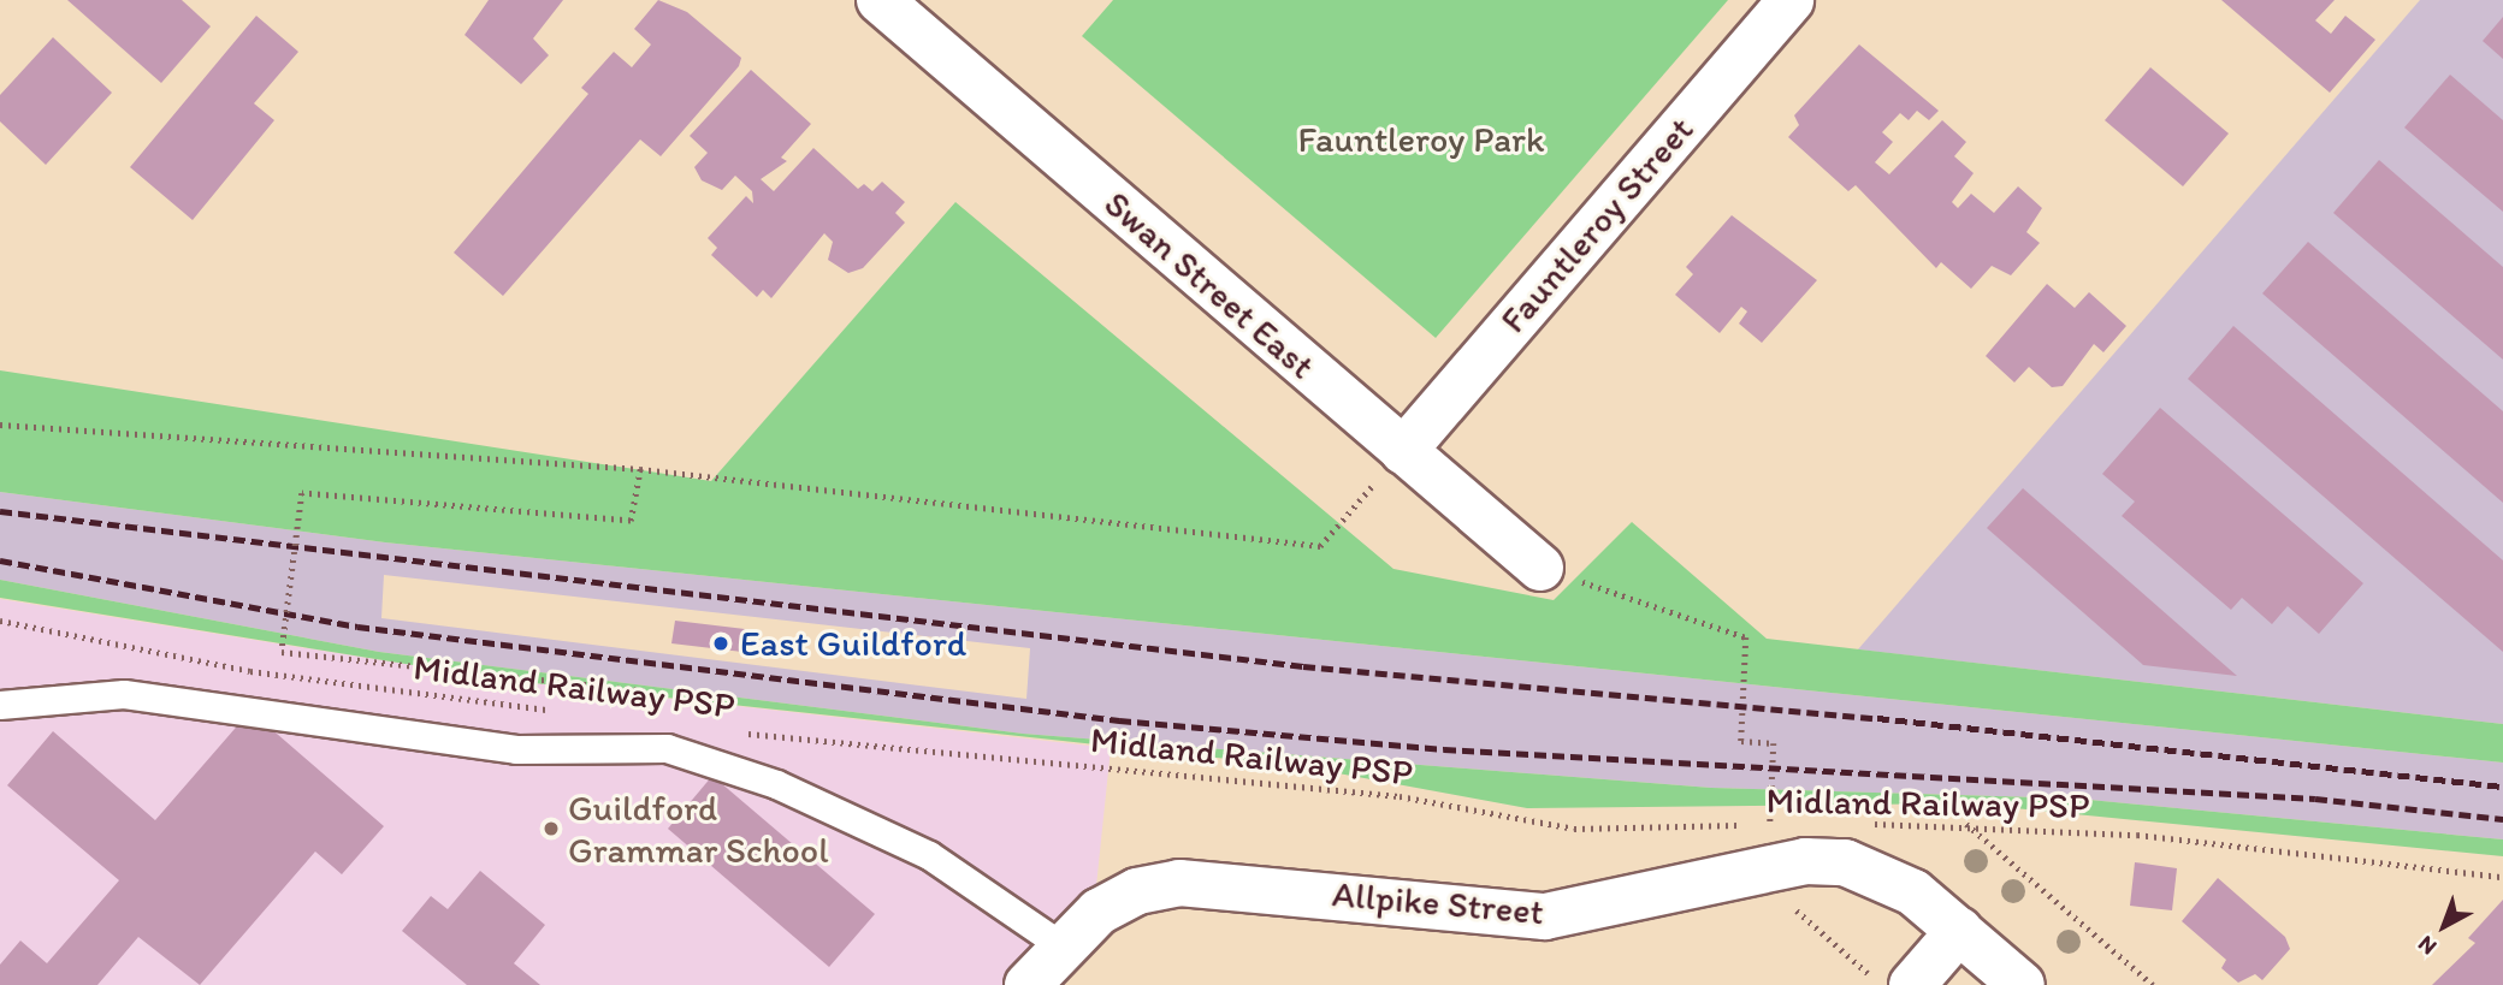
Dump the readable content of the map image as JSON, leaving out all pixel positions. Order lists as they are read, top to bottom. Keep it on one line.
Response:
{"streets":{"street":["Fauntleroy Street","Swan Street East","Allpike Street"],"path":["Midland Railway PSP"]},"crossings":[["Fauntleroy Street","Swan Street East"],["Midland Railway PSP","Allpike Street"]],"parks":["Fauntleroy Park"],"places":["East Guildford","Guildford Grammar School"],"north":"bottom left"}
